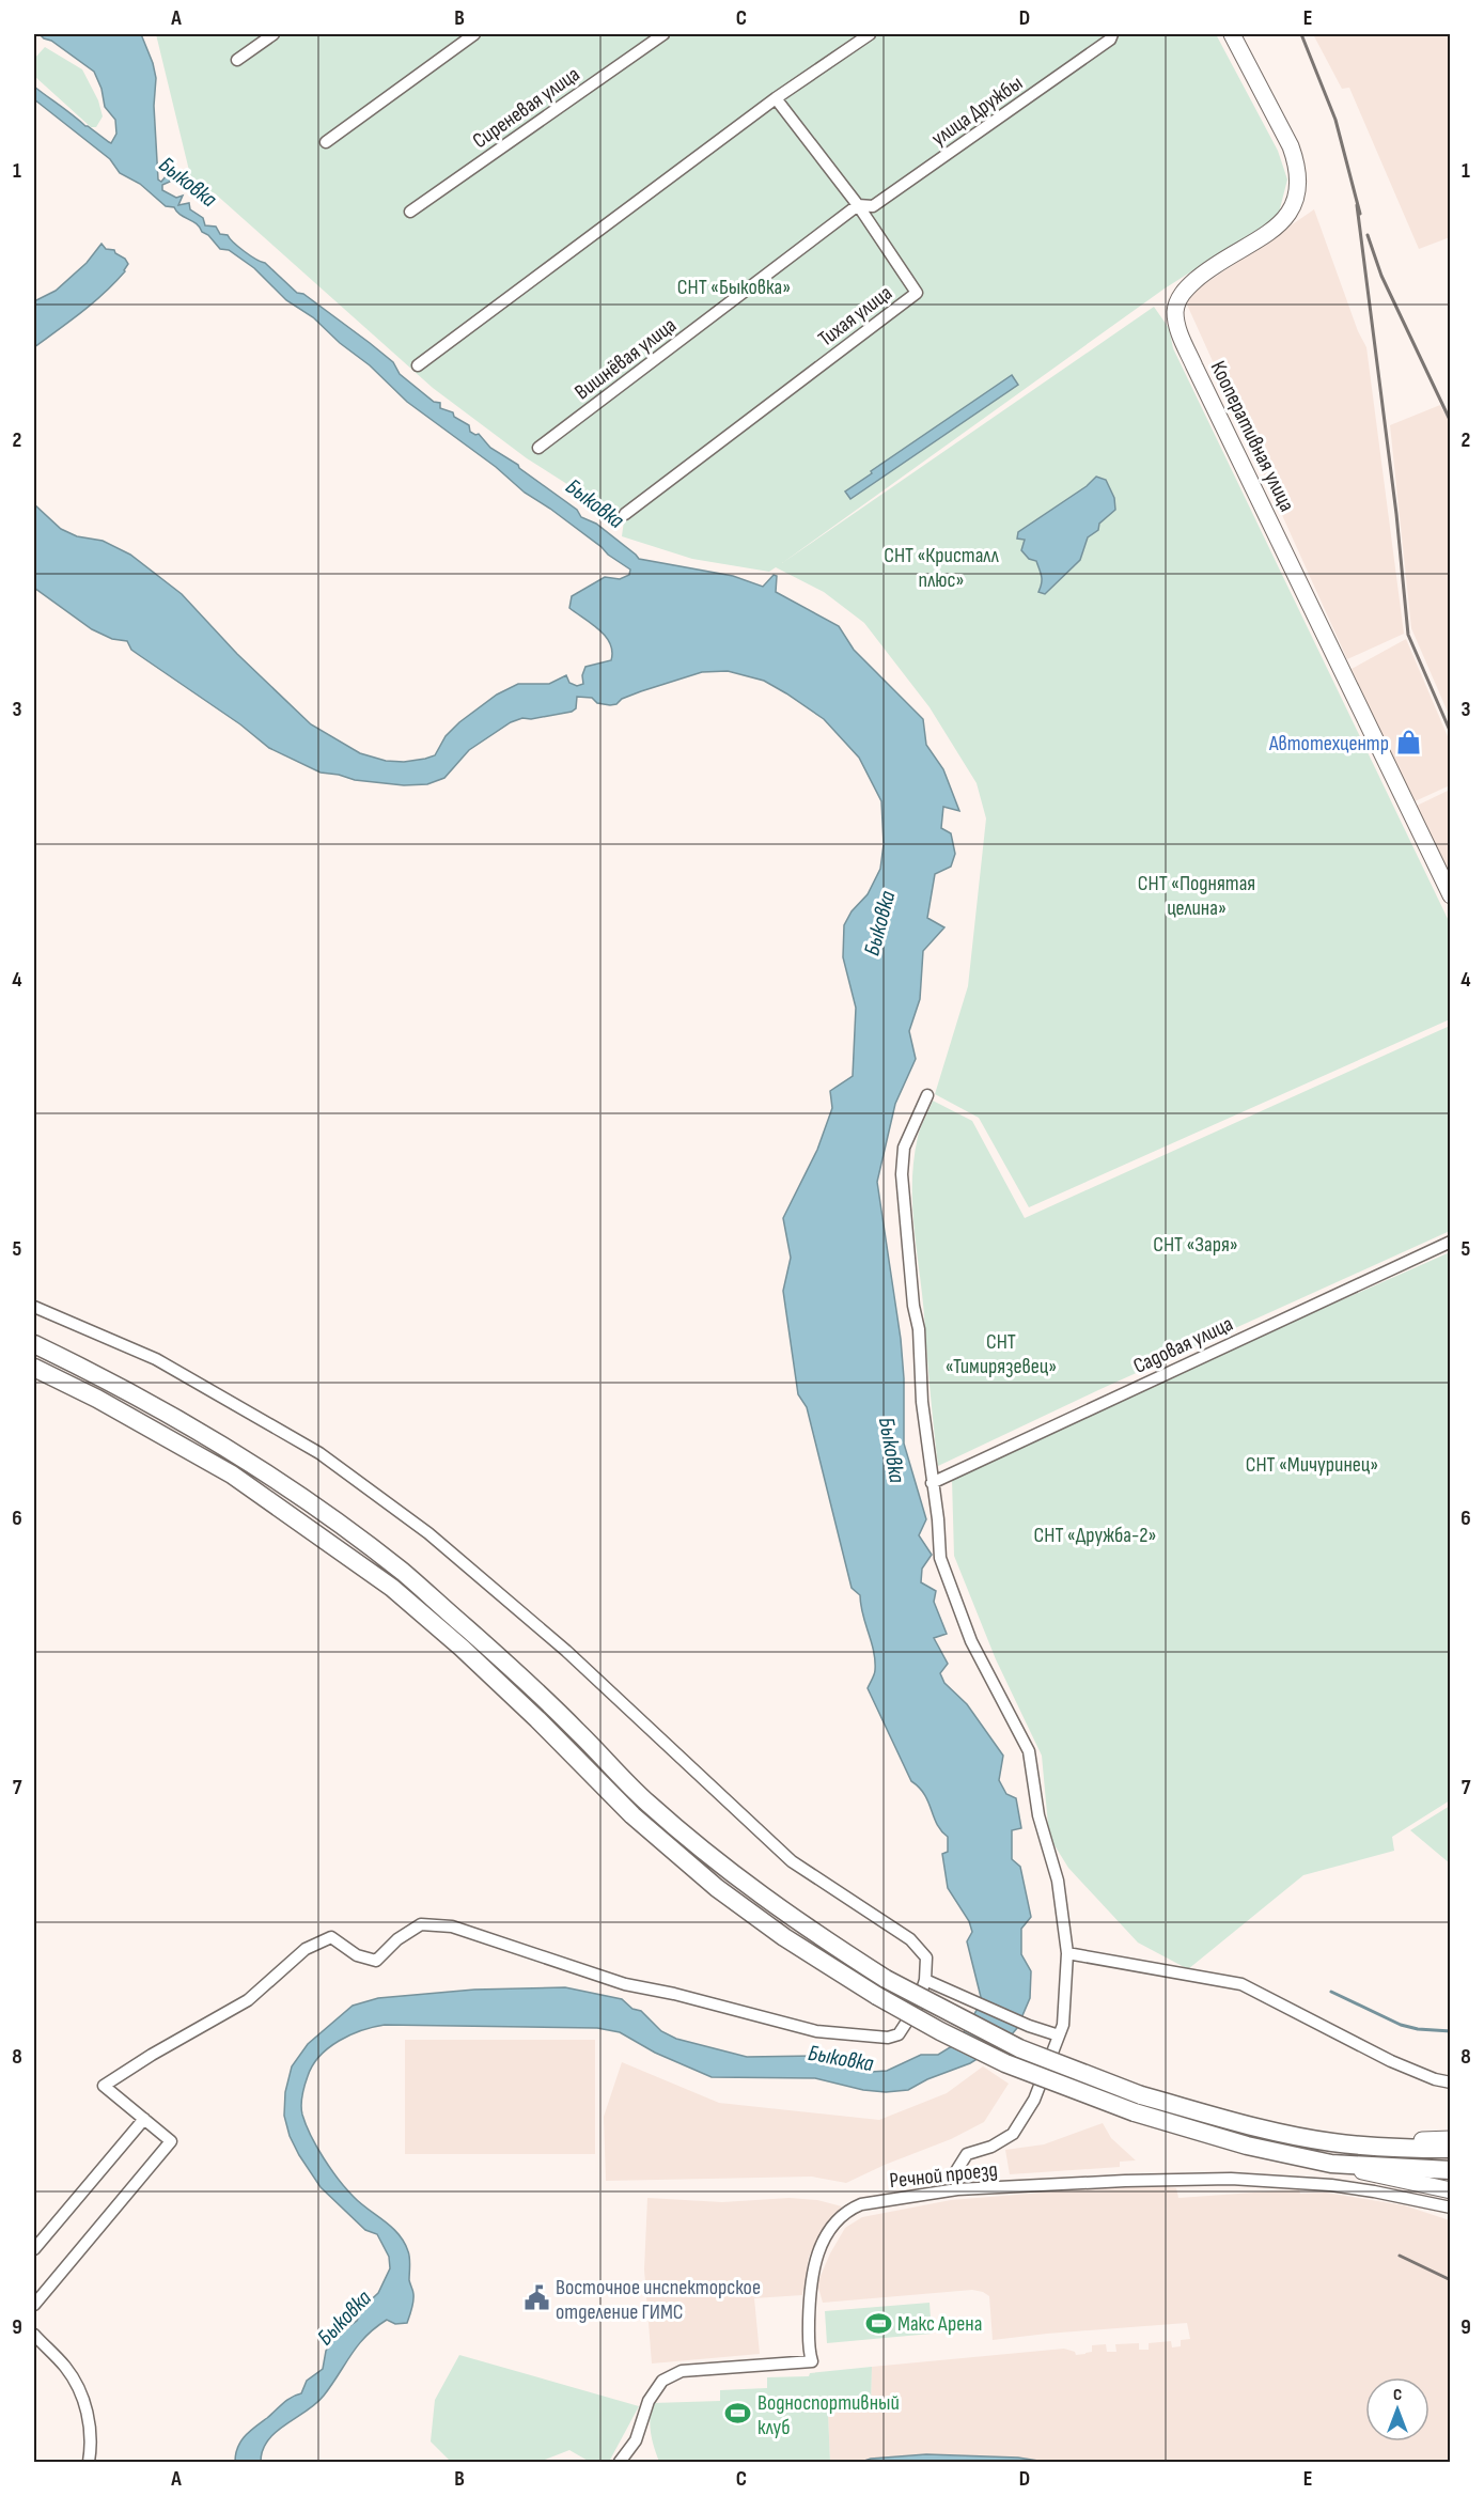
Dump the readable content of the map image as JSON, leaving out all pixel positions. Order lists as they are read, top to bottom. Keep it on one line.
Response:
{"streets":{"main road":["Кооперативная улица"],"street":["Сиреневая улица","улица Дружбы","Тихая улица","Вишнёвая улица","Садовая улица","Речной проезд"]},"crossings":[["улица Дружбы","Тихая улица"],["улица Дружбы","Вишнёвая улица"],["Тихая улица","Вишнёвая улица"]],"water":["Быковка"],"parks":["СНТ «Быковка»","СНТ «Кристалл плюс»","СНТ «Поднятая целина»","СНТ «Заря»","СНТ «Тимирязевец»","СНТ «Мичуринец»","СНТ «Дружба-2»"],"places":{"shop":["Автотехцентр"],"public building":["Восточное инспекторское отделение ГИМС"],"sports":["Макс Арена","Водноспортивный клуб"]},"north":"top","grid":{"columns":["A","B","C","D","E"],"rows":["1","2","3","4","5","6","7","8","9"]}}
